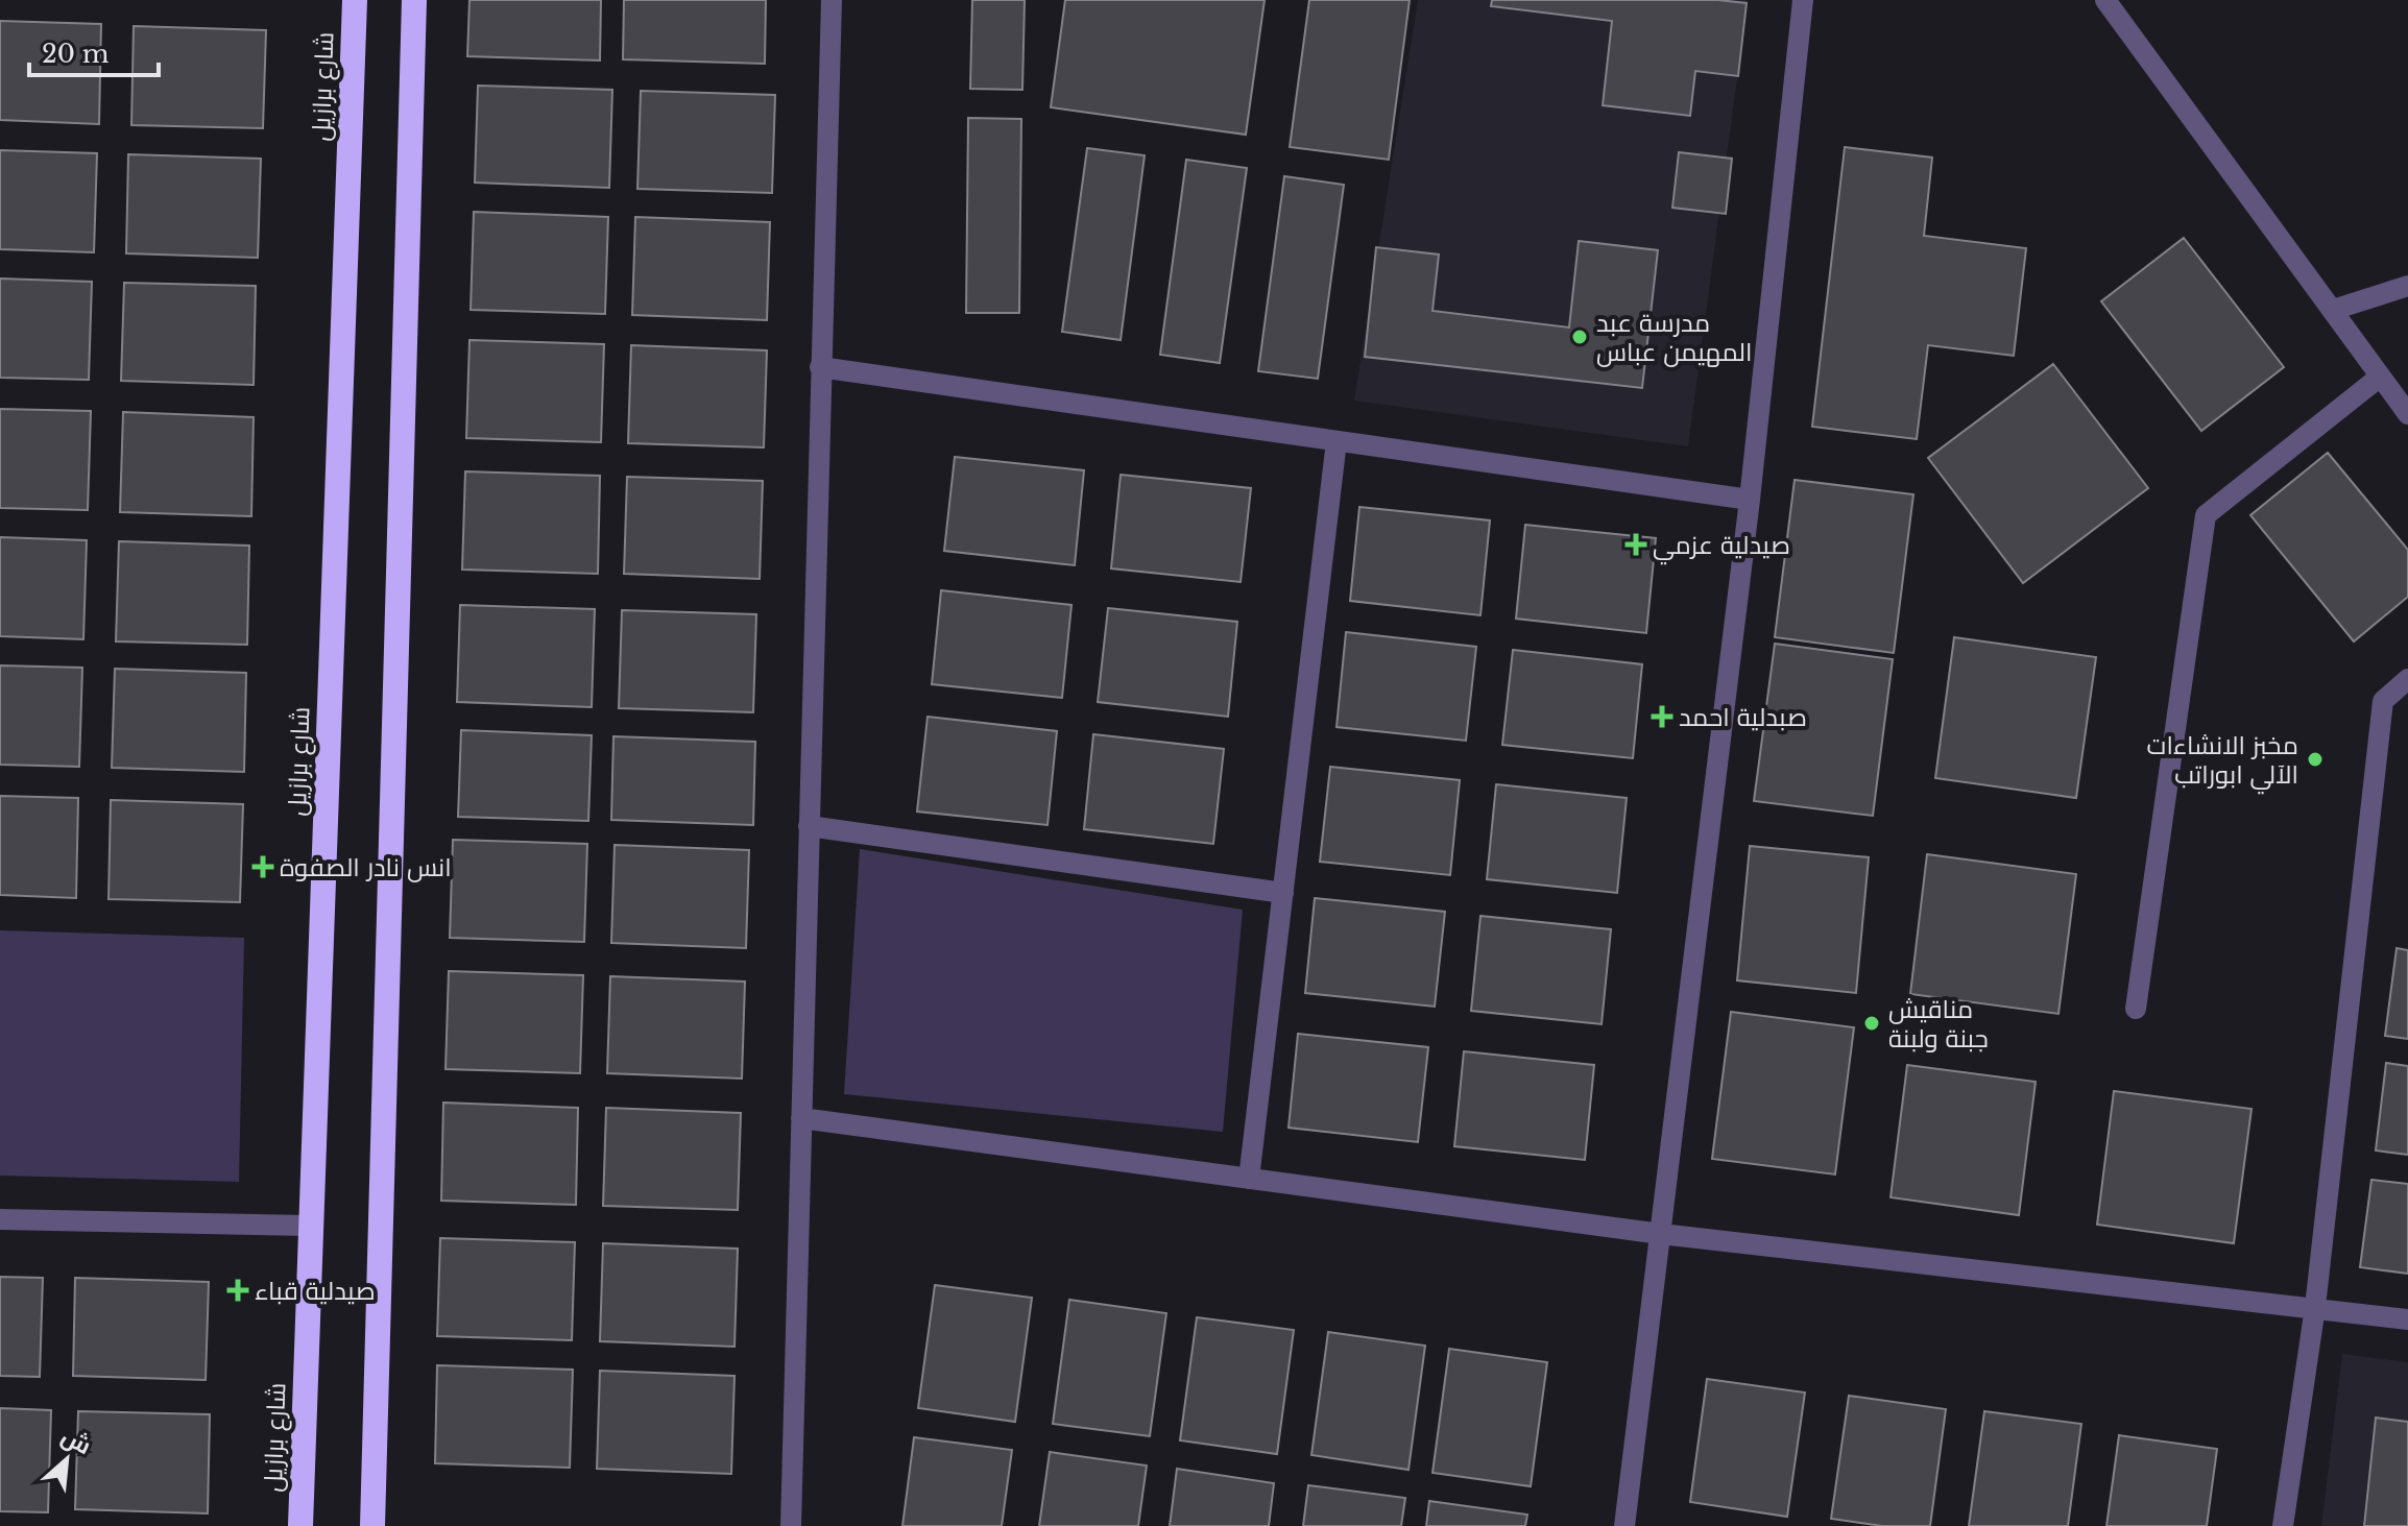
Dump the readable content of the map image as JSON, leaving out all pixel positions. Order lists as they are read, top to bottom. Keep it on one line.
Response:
{"streets":{"highway":["شارع برازيل"]},"places":{"other":["مدرسة عبد المهيمن عباس","مخبز الانشاءات الآلي ابوراتب","مناقيش جبنة ولبنة"],"health":["صيدلية عزمي","صبدلية احمد","انس نادر الصفوة","صيدلية قباء"]},"scale_bar":"20 m","north":"top right"}
